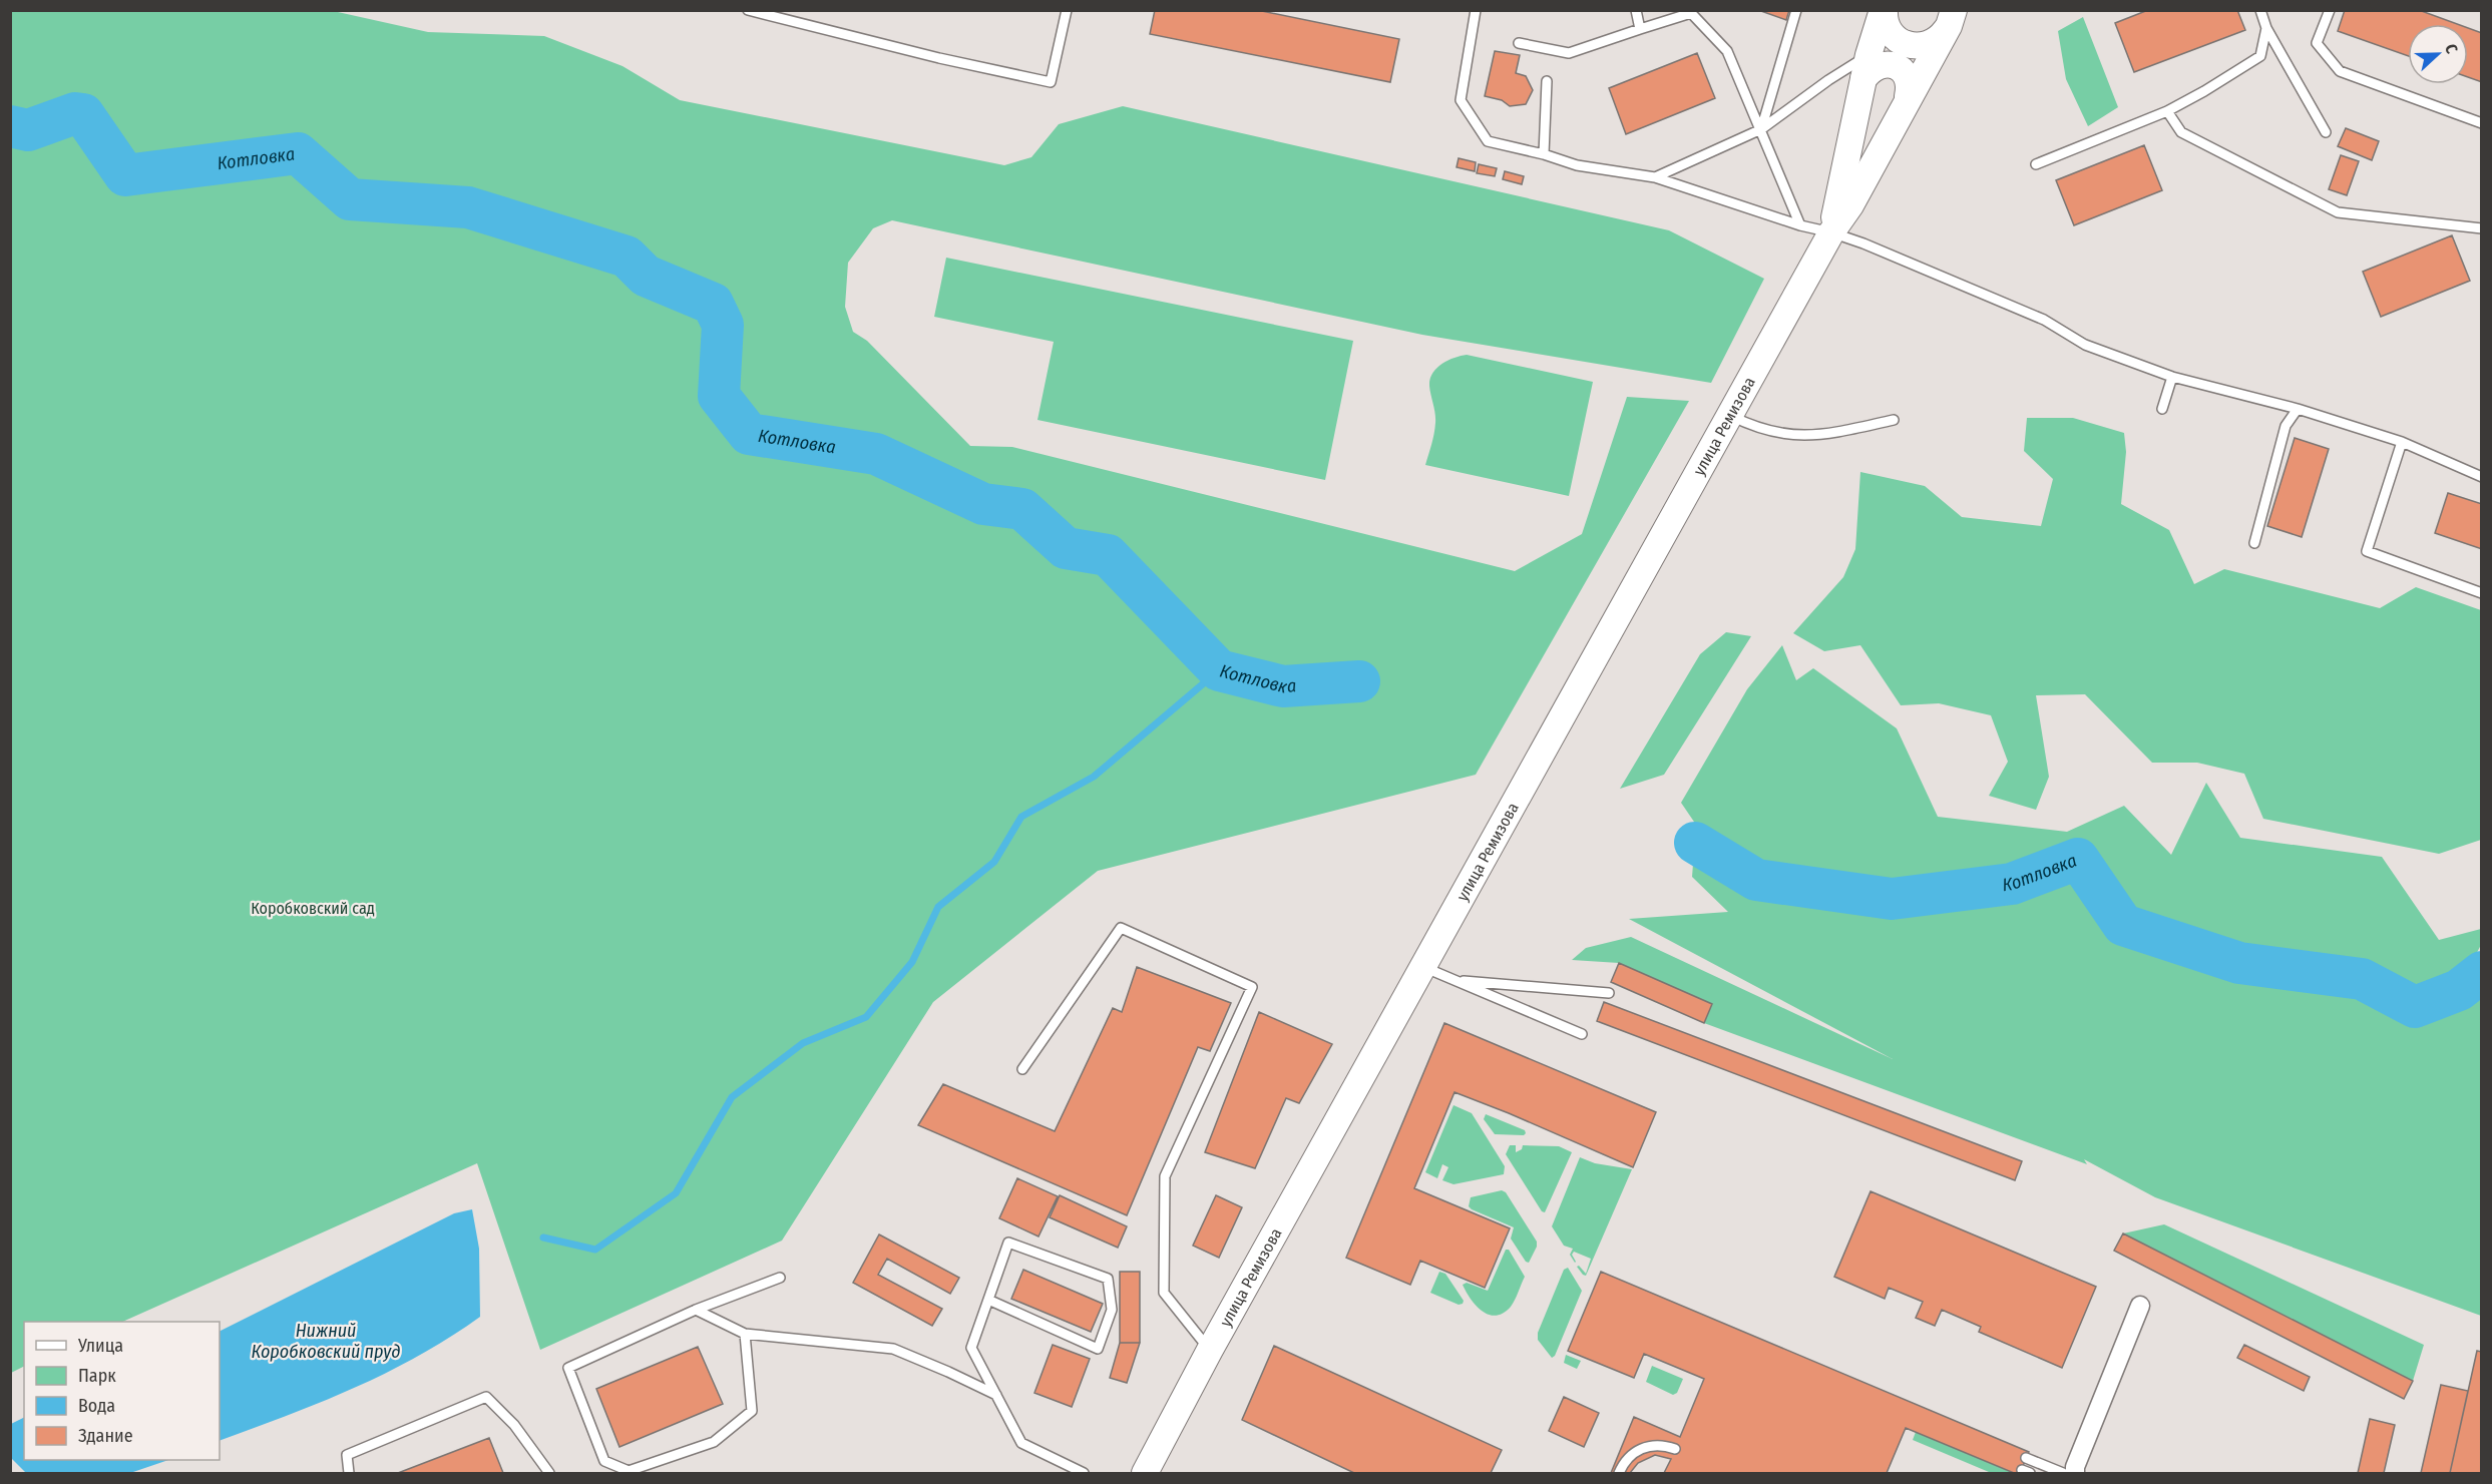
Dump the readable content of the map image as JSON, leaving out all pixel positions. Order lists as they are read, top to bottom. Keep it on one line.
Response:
{"streets":{"street":["улица Ремизова"]},"water":["Котловка","Нижний Коробковский пруд"],"parks":["Коробковский сад"],"legend":["Улица","Парк","Вода","Здание"],"north":"right"}
